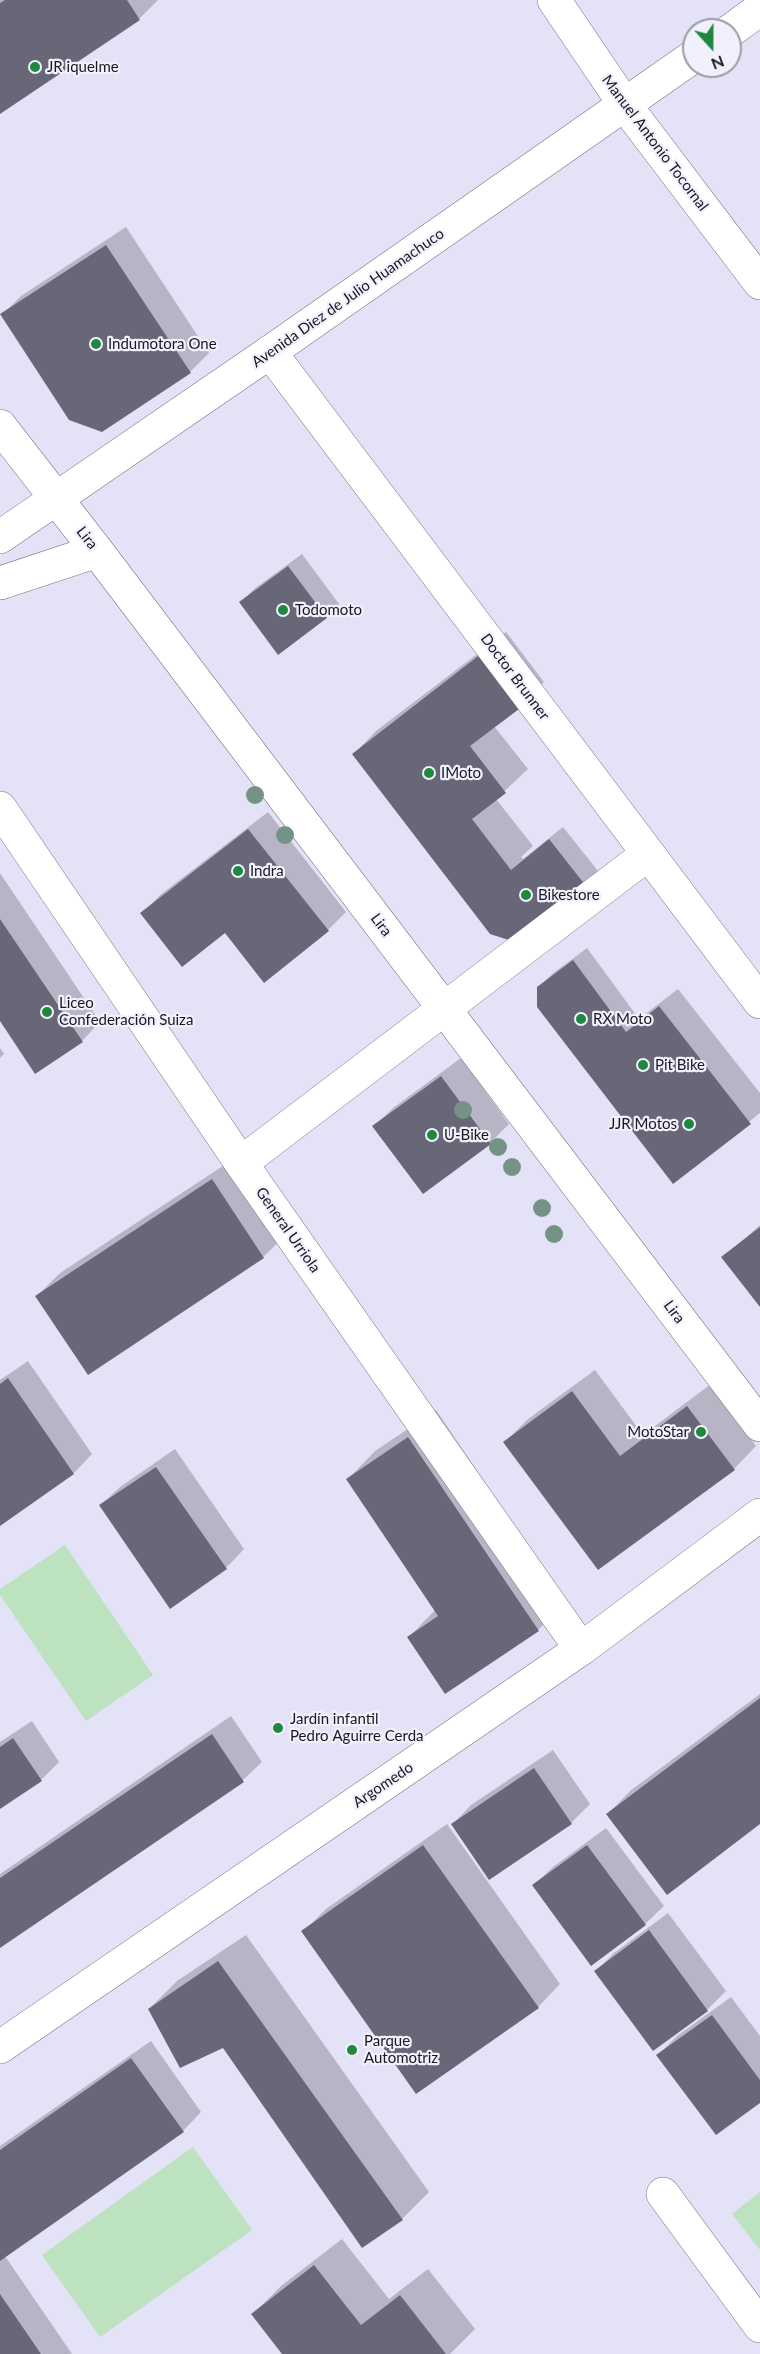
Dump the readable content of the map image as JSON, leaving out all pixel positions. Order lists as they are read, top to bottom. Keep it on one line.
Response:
{"streets":{"street":["Manuel Antonio Tocornal","Avenida Diez de Julio Huamachuco","Lira","Doctor Brunner","General Urriola","Argomedo"]},"crossings":[["Manuel Antonio Tocornal","Avenida Diez de Julio Huamachuco"],["Avenida Diez de Julio Huamachuco","Lira"],["Avenida Diez de Julio Huamachuco","Doctor Brunner"],["General Urriola","Argomedo"]],"places":["JR iquelme","Indumotora One","Todomoto","IMoto","Indra","Bikestore","Liceo Confederación Suiza","RX Moto","Pit Bike","JJR Motos","U-Bike","MotoStar","Jardín infantil Pedro Aguirre Cerda","Parque Automotriz"],"north":"bottom"}
